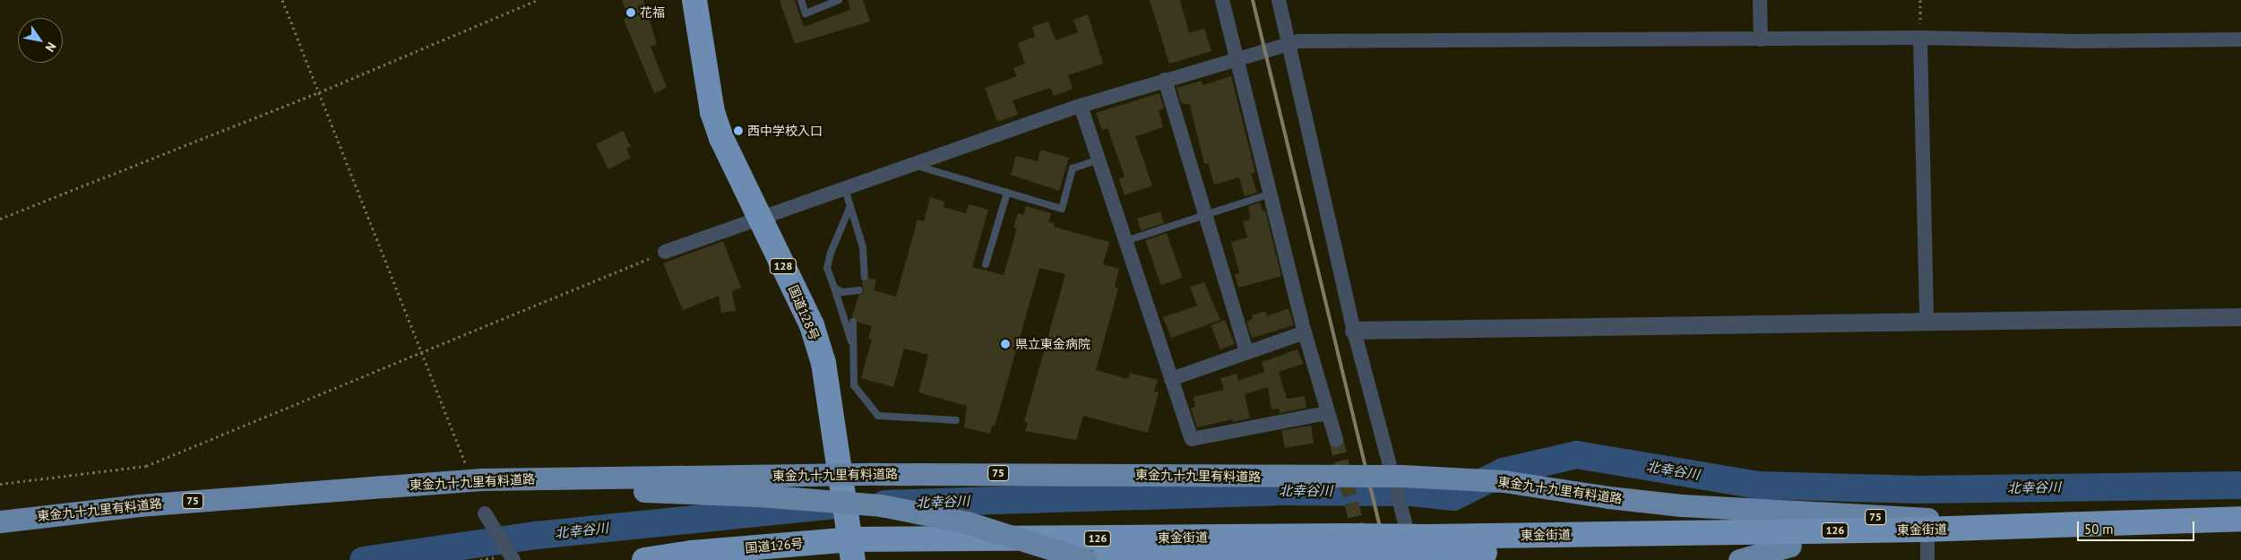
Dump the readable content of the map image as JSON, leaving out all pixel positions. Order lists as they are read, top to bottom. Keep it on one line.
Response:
{"streets":{"highway":["128","国道128号","東金街道","126","国道126号"],"main road":["75","東金九十九里有料道路"]},"crossings":[["国道128号","東金街道"],["国道128号","国道126号"],["東金九十九里有料道路","東金街道"],["東金街道","国道126号"]],"water":["北幸谷川"],"places":["花福","西中学校入口","県立東金病院"],"scale_bar":"50 m","north":"bottom right"}
